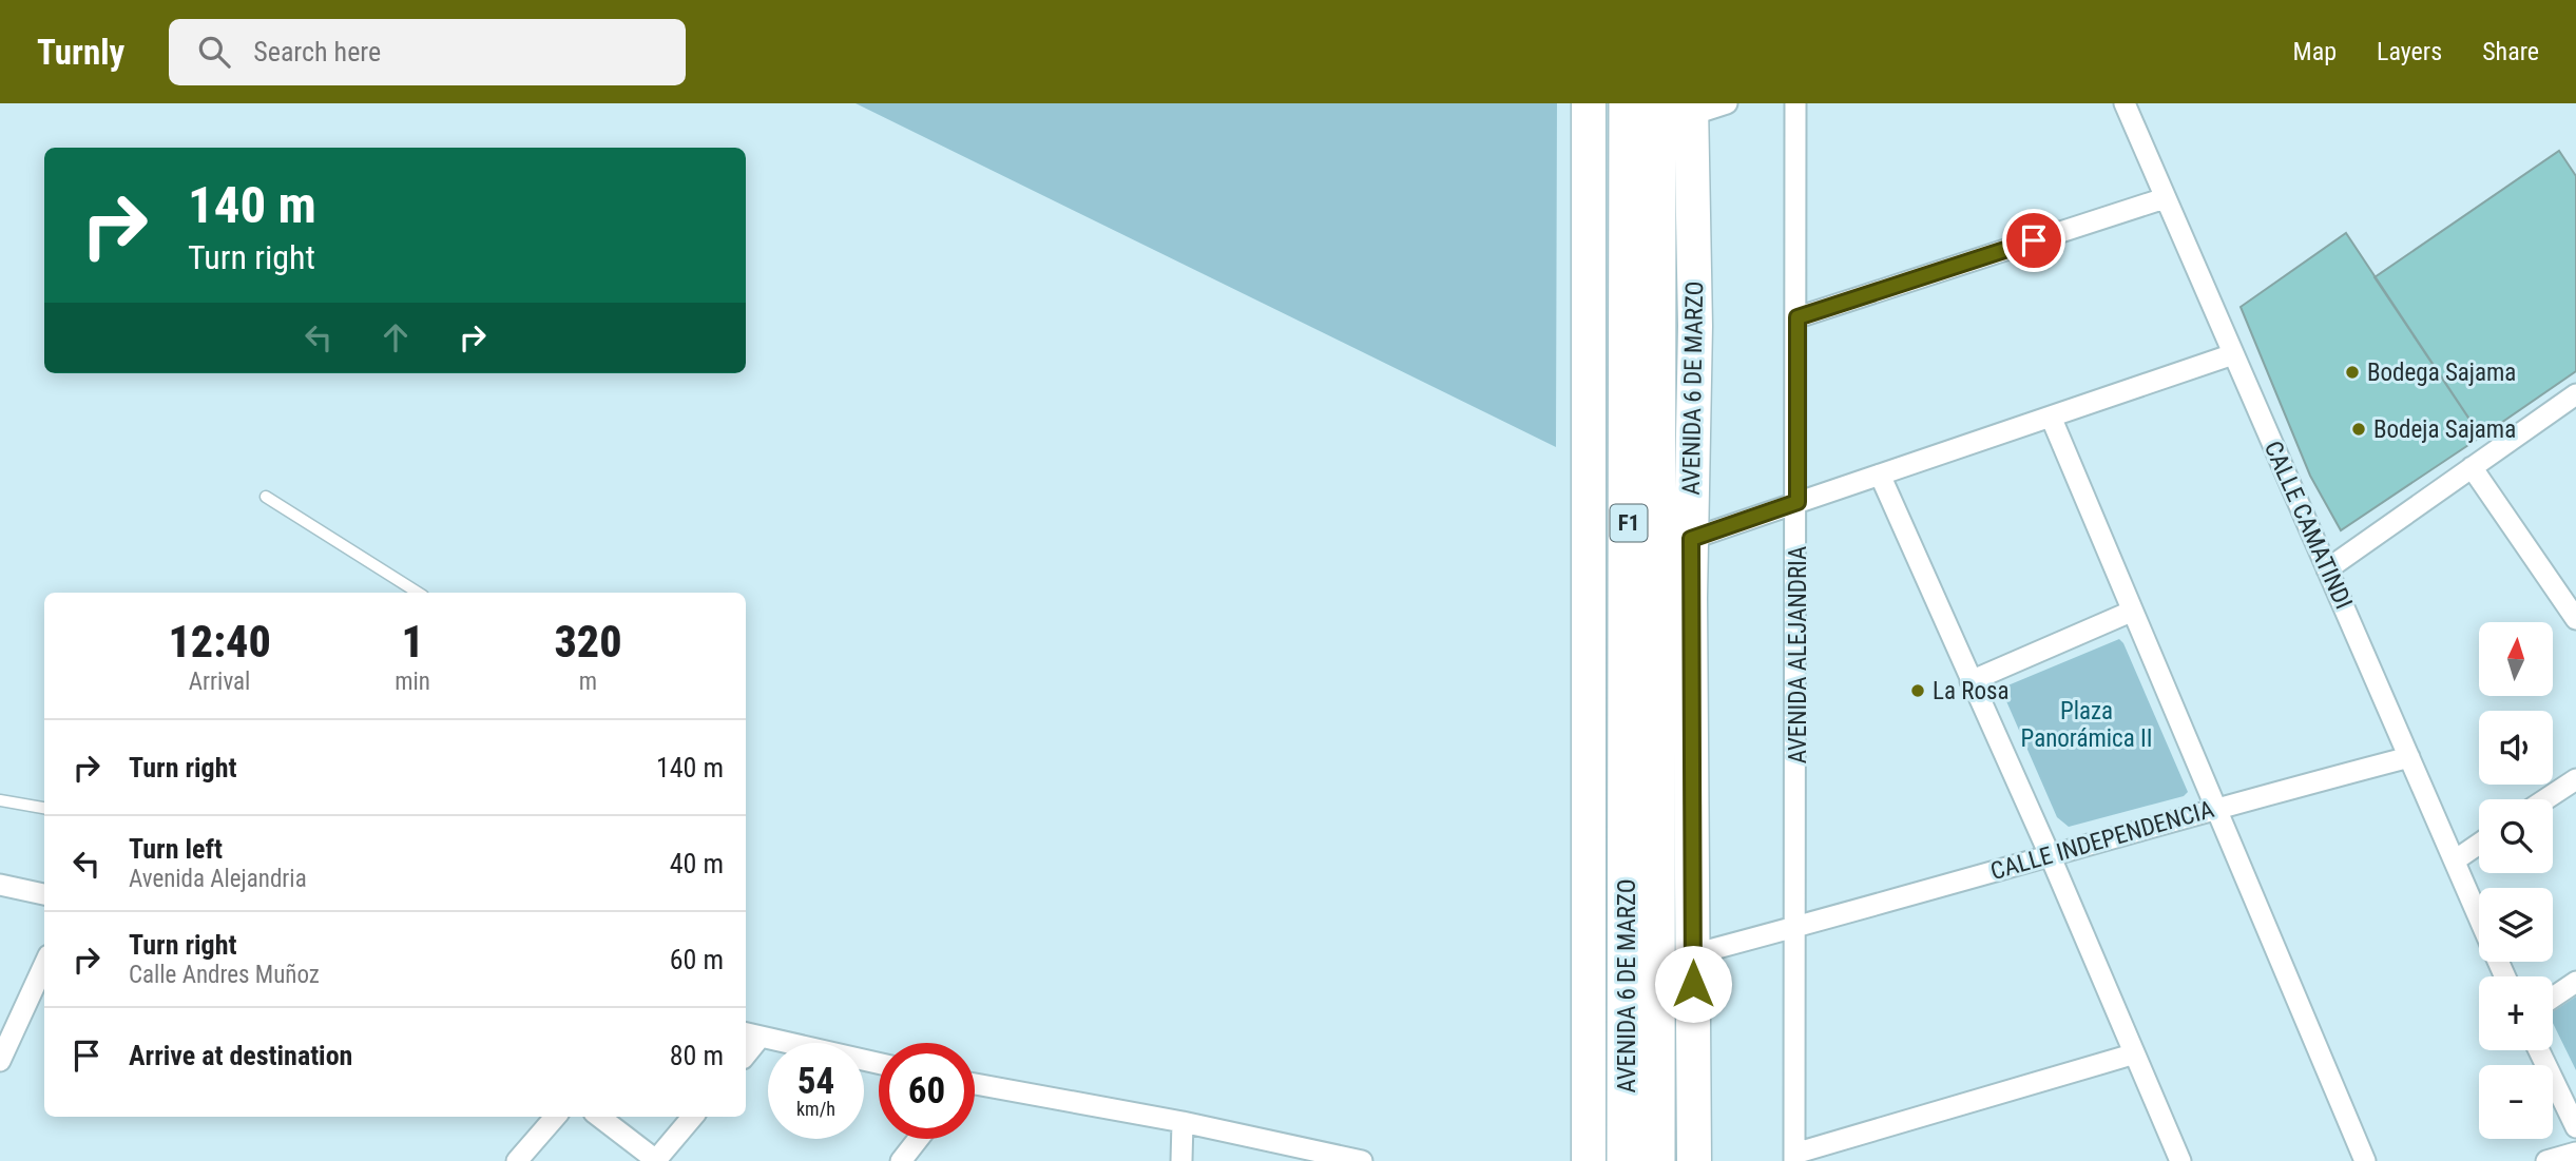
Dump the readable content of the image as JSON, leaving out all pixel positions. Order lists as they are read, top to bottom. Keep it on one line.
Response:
{"streets":{"highway":["AVENIDA 6 DE MARZO","F1"],"street":["CALLE CAMATINDI","AVENIDA ALEJANDRIA","CALLE INDEPENDENCIA"]},"crossings":[["AVENIDA 6 DE MARZO","CALLE INDEPENDENCIA"],["CALLE CAMATINDI","CALLE INDEPENDENCIA"],["AVENIDA ALEJANDRIA","CALLE INDEPENDENCIA"]],"parks":["Plaza Panorámica II"],"places":["Bodega Sajama","Bodeja Sajama","La Rosa"],"north":"top","page":{"header":"Turnly","search":"Search here","nav":["Map","Layers","Share"],"turn":["140 m","Turn right"],"eta":["12:40","Arrival","1","min","320","m"],"map_buttons":["+","−"],"list":[{"name":"Turn right","value":"140 m"},{"name":"Turn left","note":"Avenida Alejandria","value":"40 m"},{"name":"Turn right","note":"Calle Andres Muñoz","value":"60 m"},{"name":"Arrive at destination","value":"80 m"}],"speed":"54 km/h","limit":"60"}}
